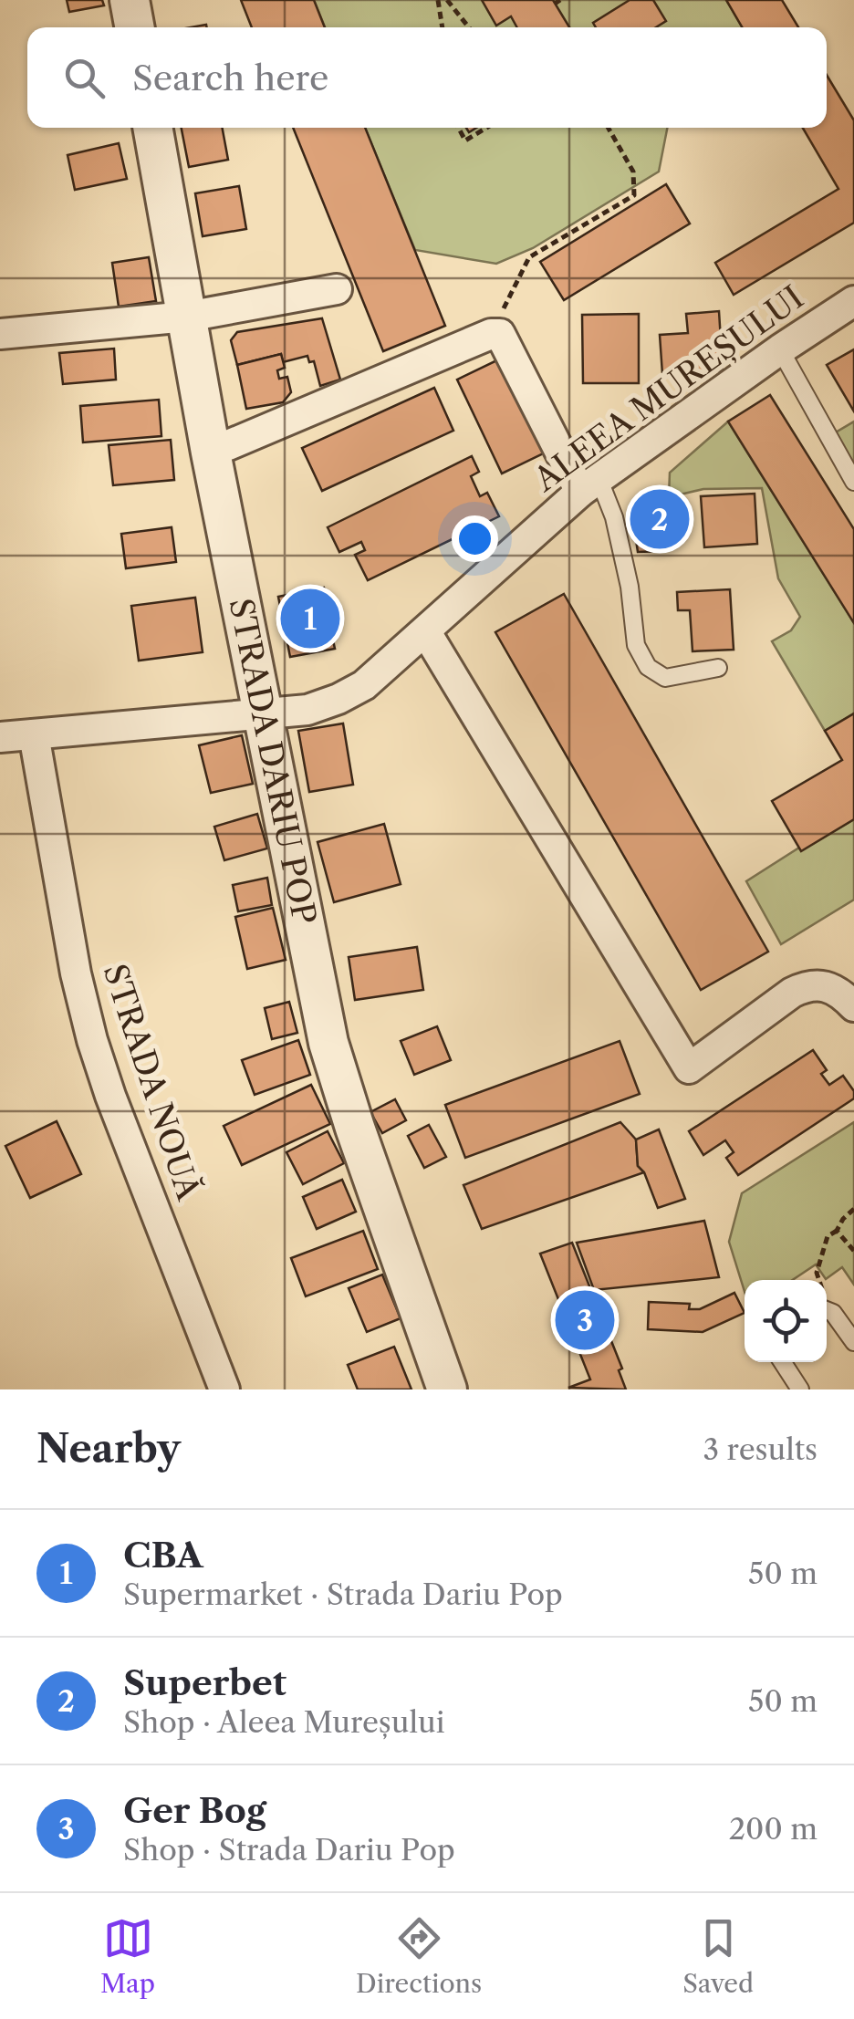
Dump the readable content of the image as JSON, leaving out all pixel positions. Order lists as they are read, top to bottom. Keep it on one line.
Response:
{"streets":{"street":["ALEEA MUREȘULUI","STRADA DARIU POP","STRADA NOUĂ"]},"crossings":[["ALEEA MUREȘULUI","STRADA DARIU POP"],["ALEEA MUREȘULUI","STRADA NOUĂ"]],"page":{"search":"Search here","pins":["2","1","3"],"heading":["Nearby","3 results"],"list":[{"mark":"1","name":"CBA","note":"Supermarket · Strada Dariu Pop","value":"50 m"},{"mark":"2","name":"Superbet","note":"Shop · Aleea Mureșului","value":"50 m"},{"mark":"3","name":"Ger Bog","note":"Shop · Strada Dariu Pop","value":"200 m"}],"nav":["Map","Directions","Saved"]}}
